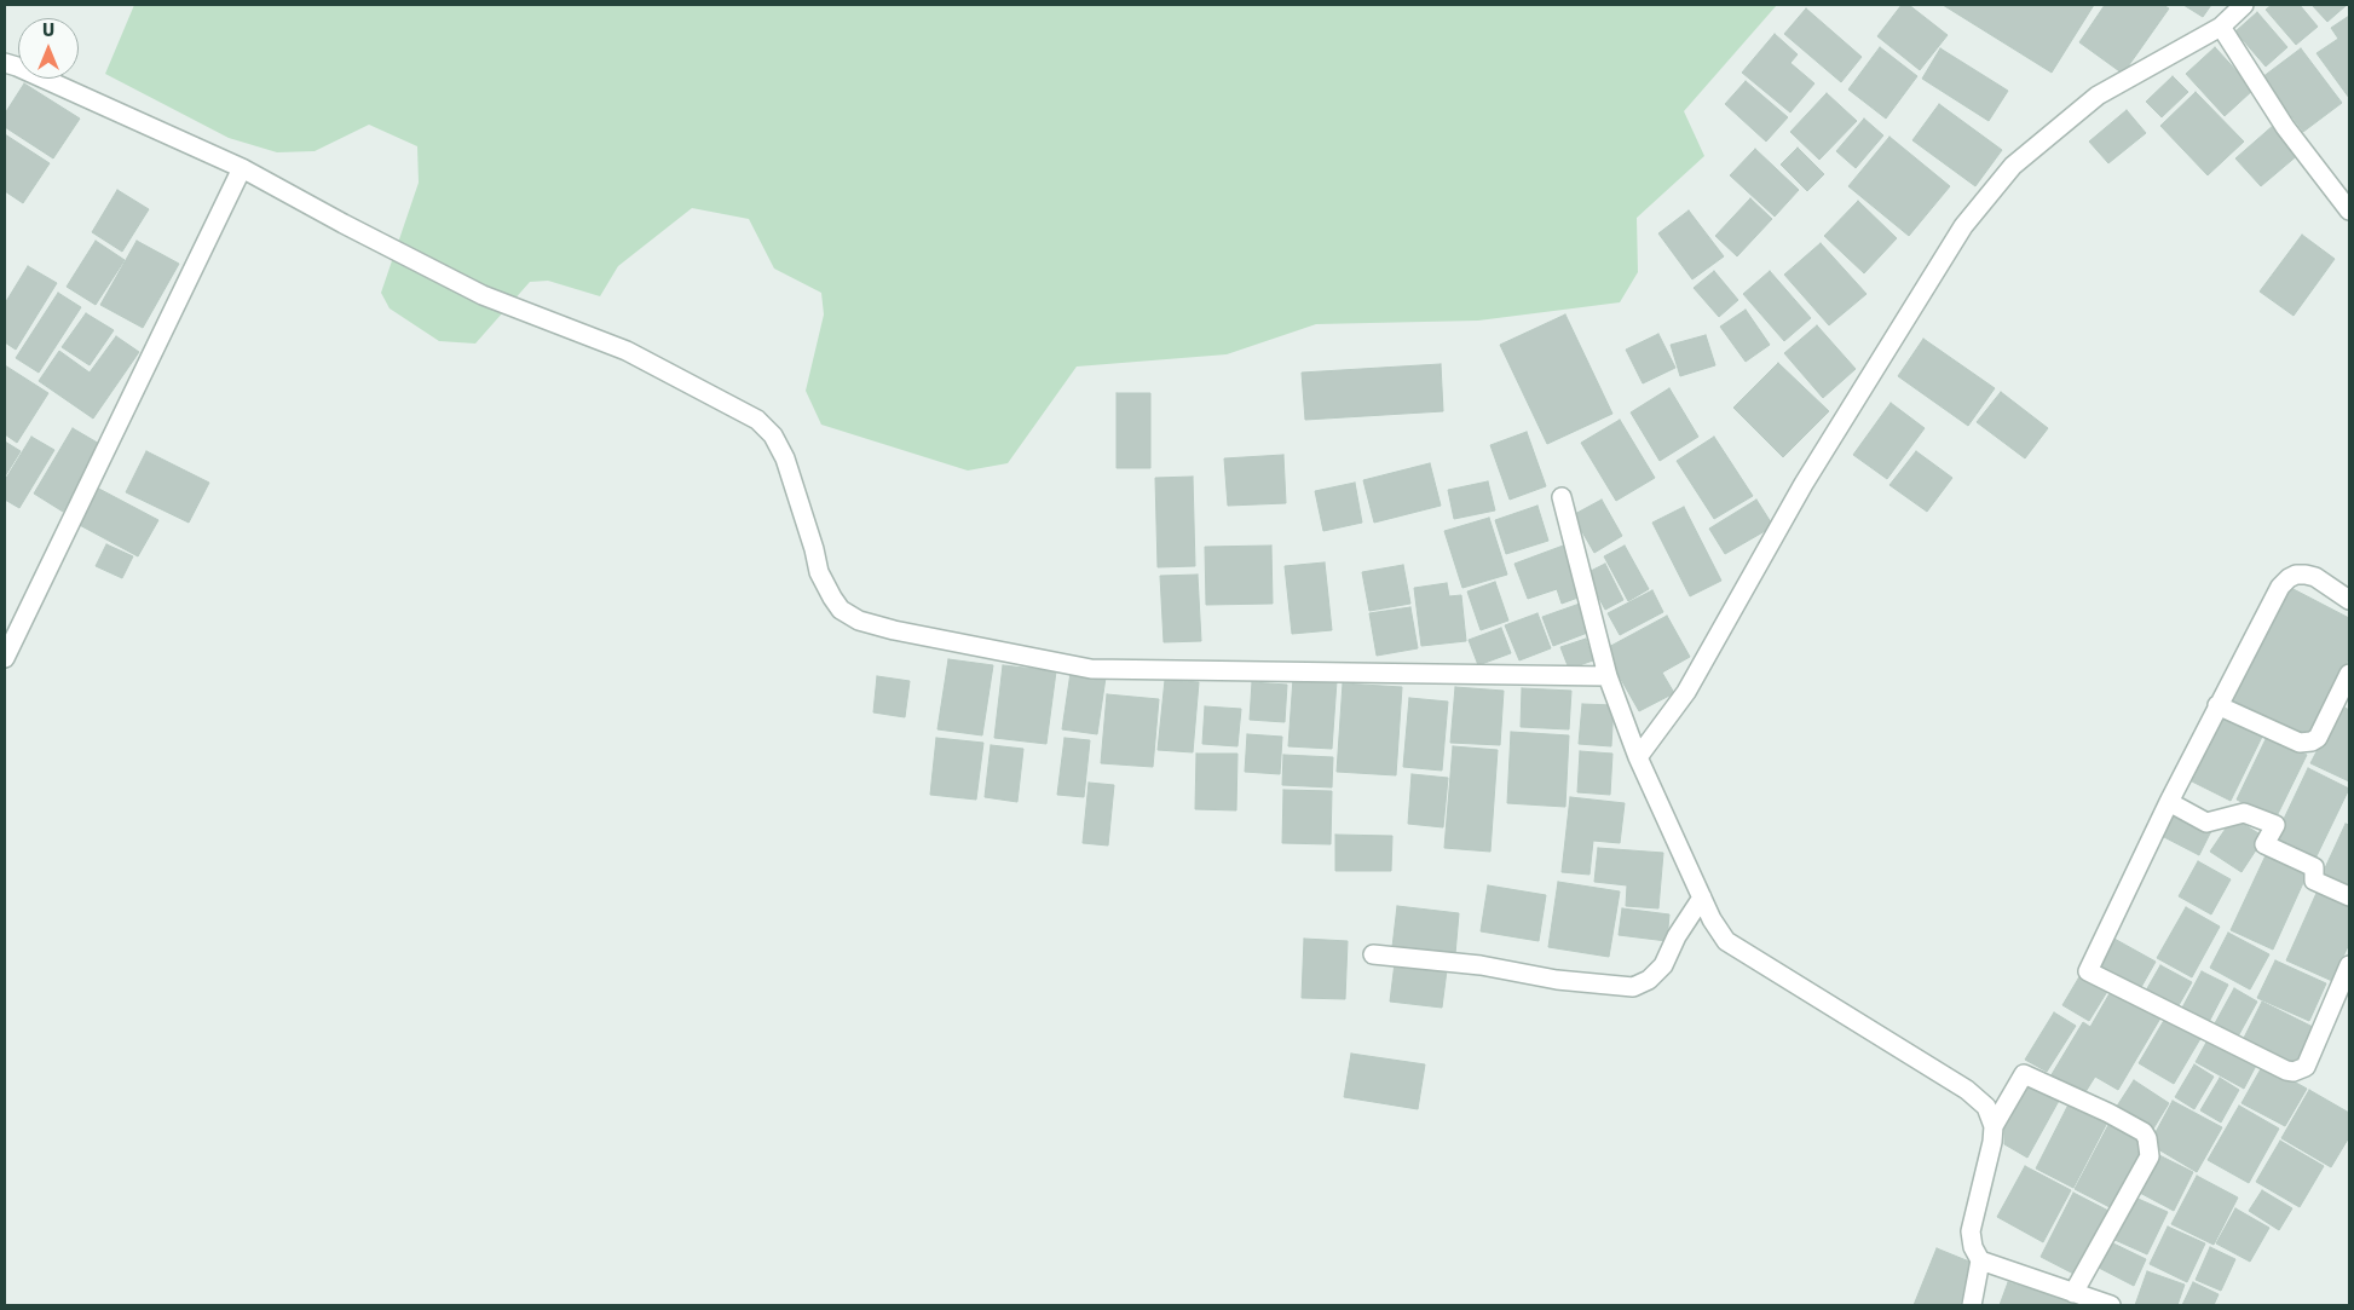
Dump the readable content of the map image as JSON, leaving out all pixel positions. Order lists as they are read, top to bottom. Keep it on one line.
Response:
{"north":"top"}
